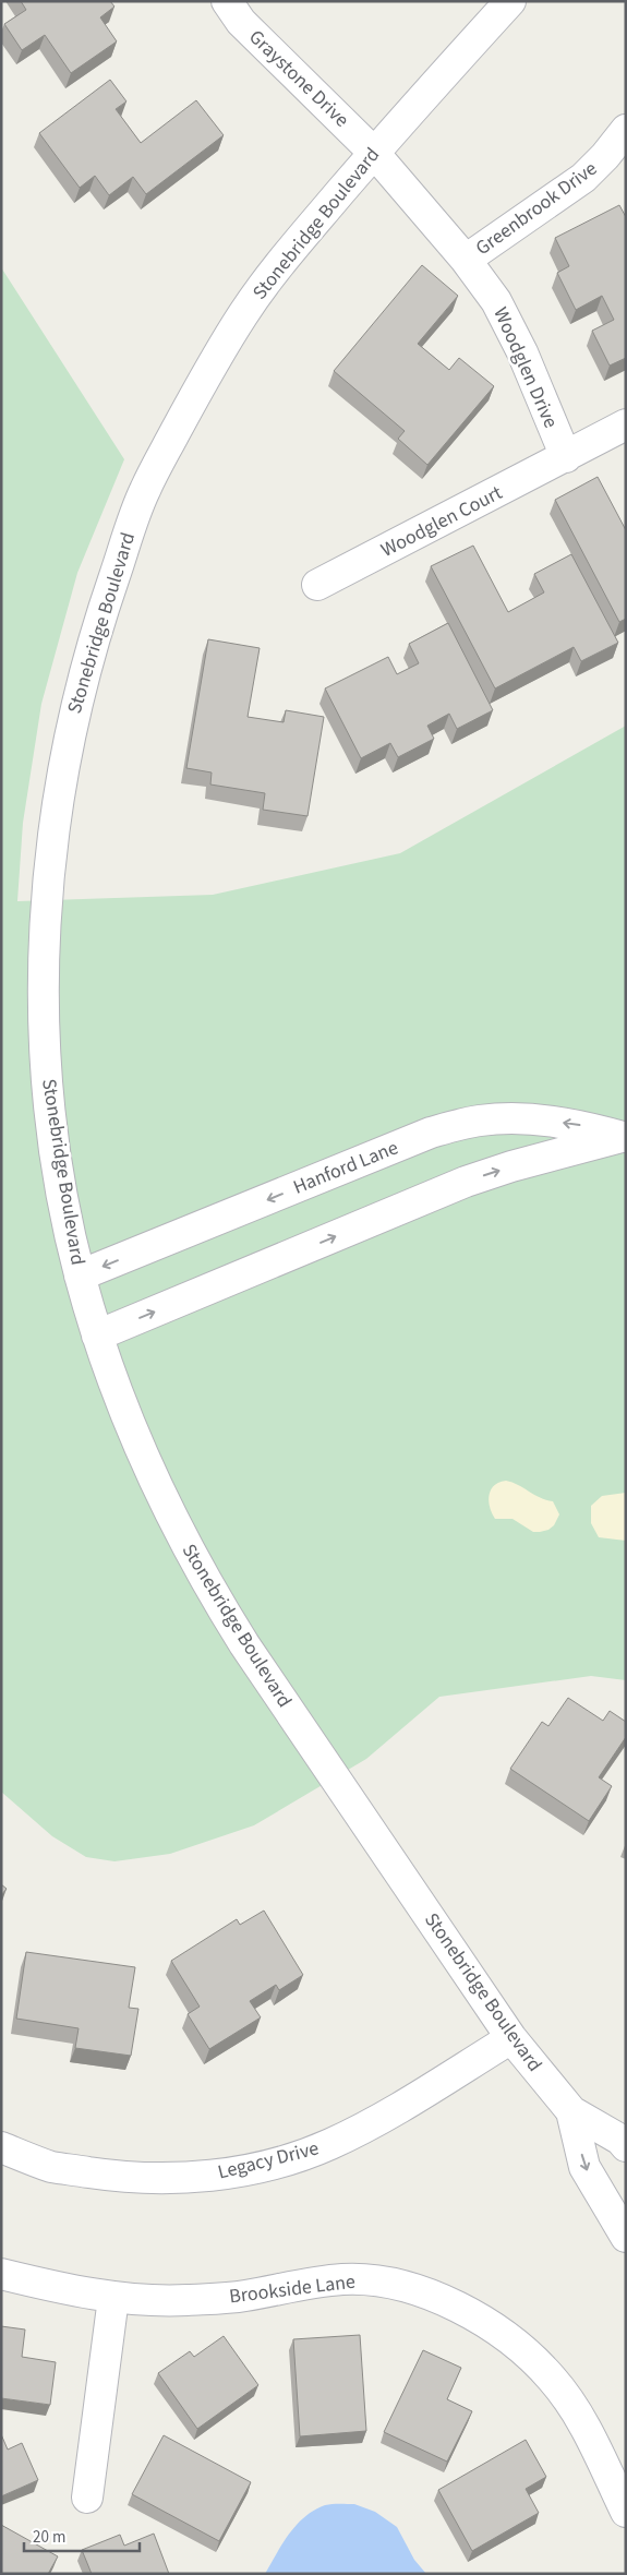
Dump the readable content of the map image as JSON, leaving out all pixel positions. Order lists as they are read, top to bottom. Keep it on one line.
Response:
{"streets":{"street":["Graystone Drive","Greenbrook Drive","Stonebridge Boulevard","Woodglen Drive","Woodglen Court","Hanford Lane","Legacy Drive","Brookside Lane"]},"crossings":[["Graystone Drive","Stonebridge Boulevard"],["Graystone Drive","Woodglen Drive"],["Greenbrook Drive","Woodglen Drive"],["Stonebridge Boulevard","Woodglen Drive"],["Stonebridge Boulevard","Hanford Lane"],["Stonebridge Boulevard","Legacy Drive"],["Woodglen Drive","Woodglen Court"]],"scale_bar":"20 m"}
